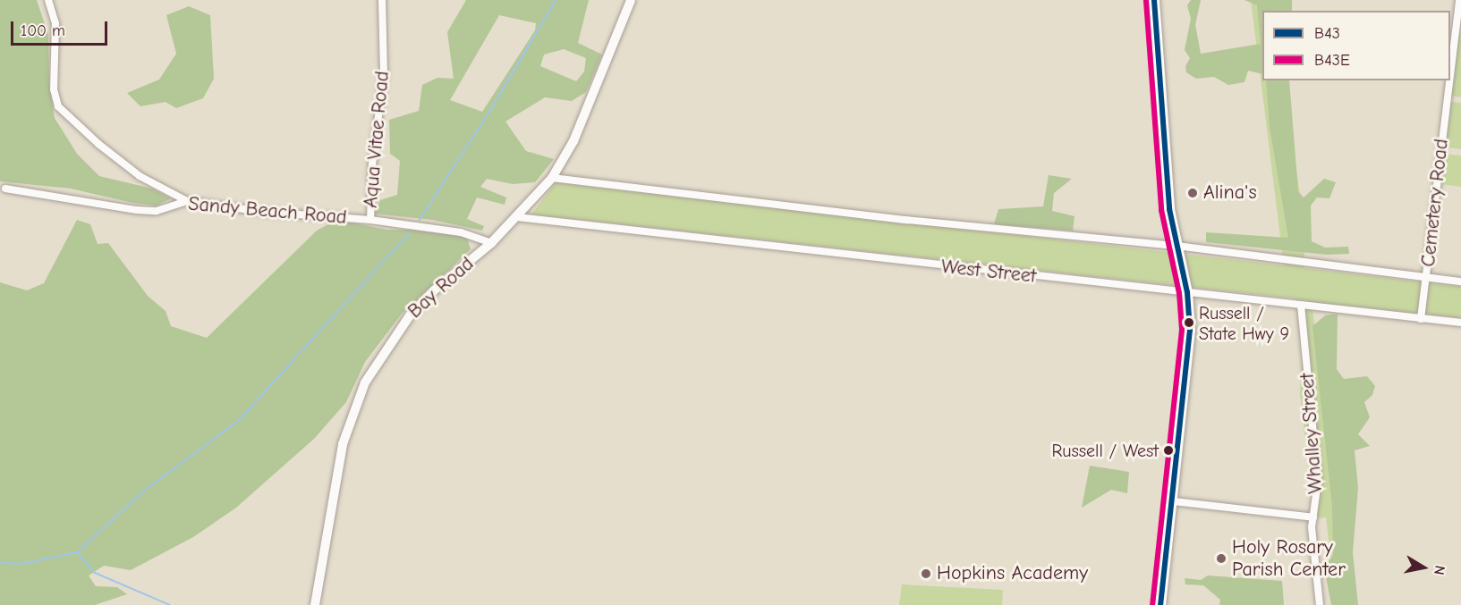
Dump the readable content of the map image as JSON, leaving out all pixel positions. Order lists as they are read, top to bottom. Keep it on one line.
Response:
{"streets":{"main road":["Bay Road"],"street":["Aqua Vitae Road","Cemetery Road","Sandy Beach Road","West Street","Whalley Street"]},"crossings":[["Aqua Vitae Road","Sandy Beach Road"],["Aqua Vitae Road","Bay Road"],["Cemetery Road","West Street"],["West Street","Bay Road"],["West Street","Whalley Street"]],"places":["Alina's","Russell / State Hwy 9","Russell / West","Holy Rosary Parish Center","Hopkins Academy"],"lines":["transit line B43","transit line B43E"],"legend":["B43","B43E"],"scale_bar":"100 m","north":"right"}
